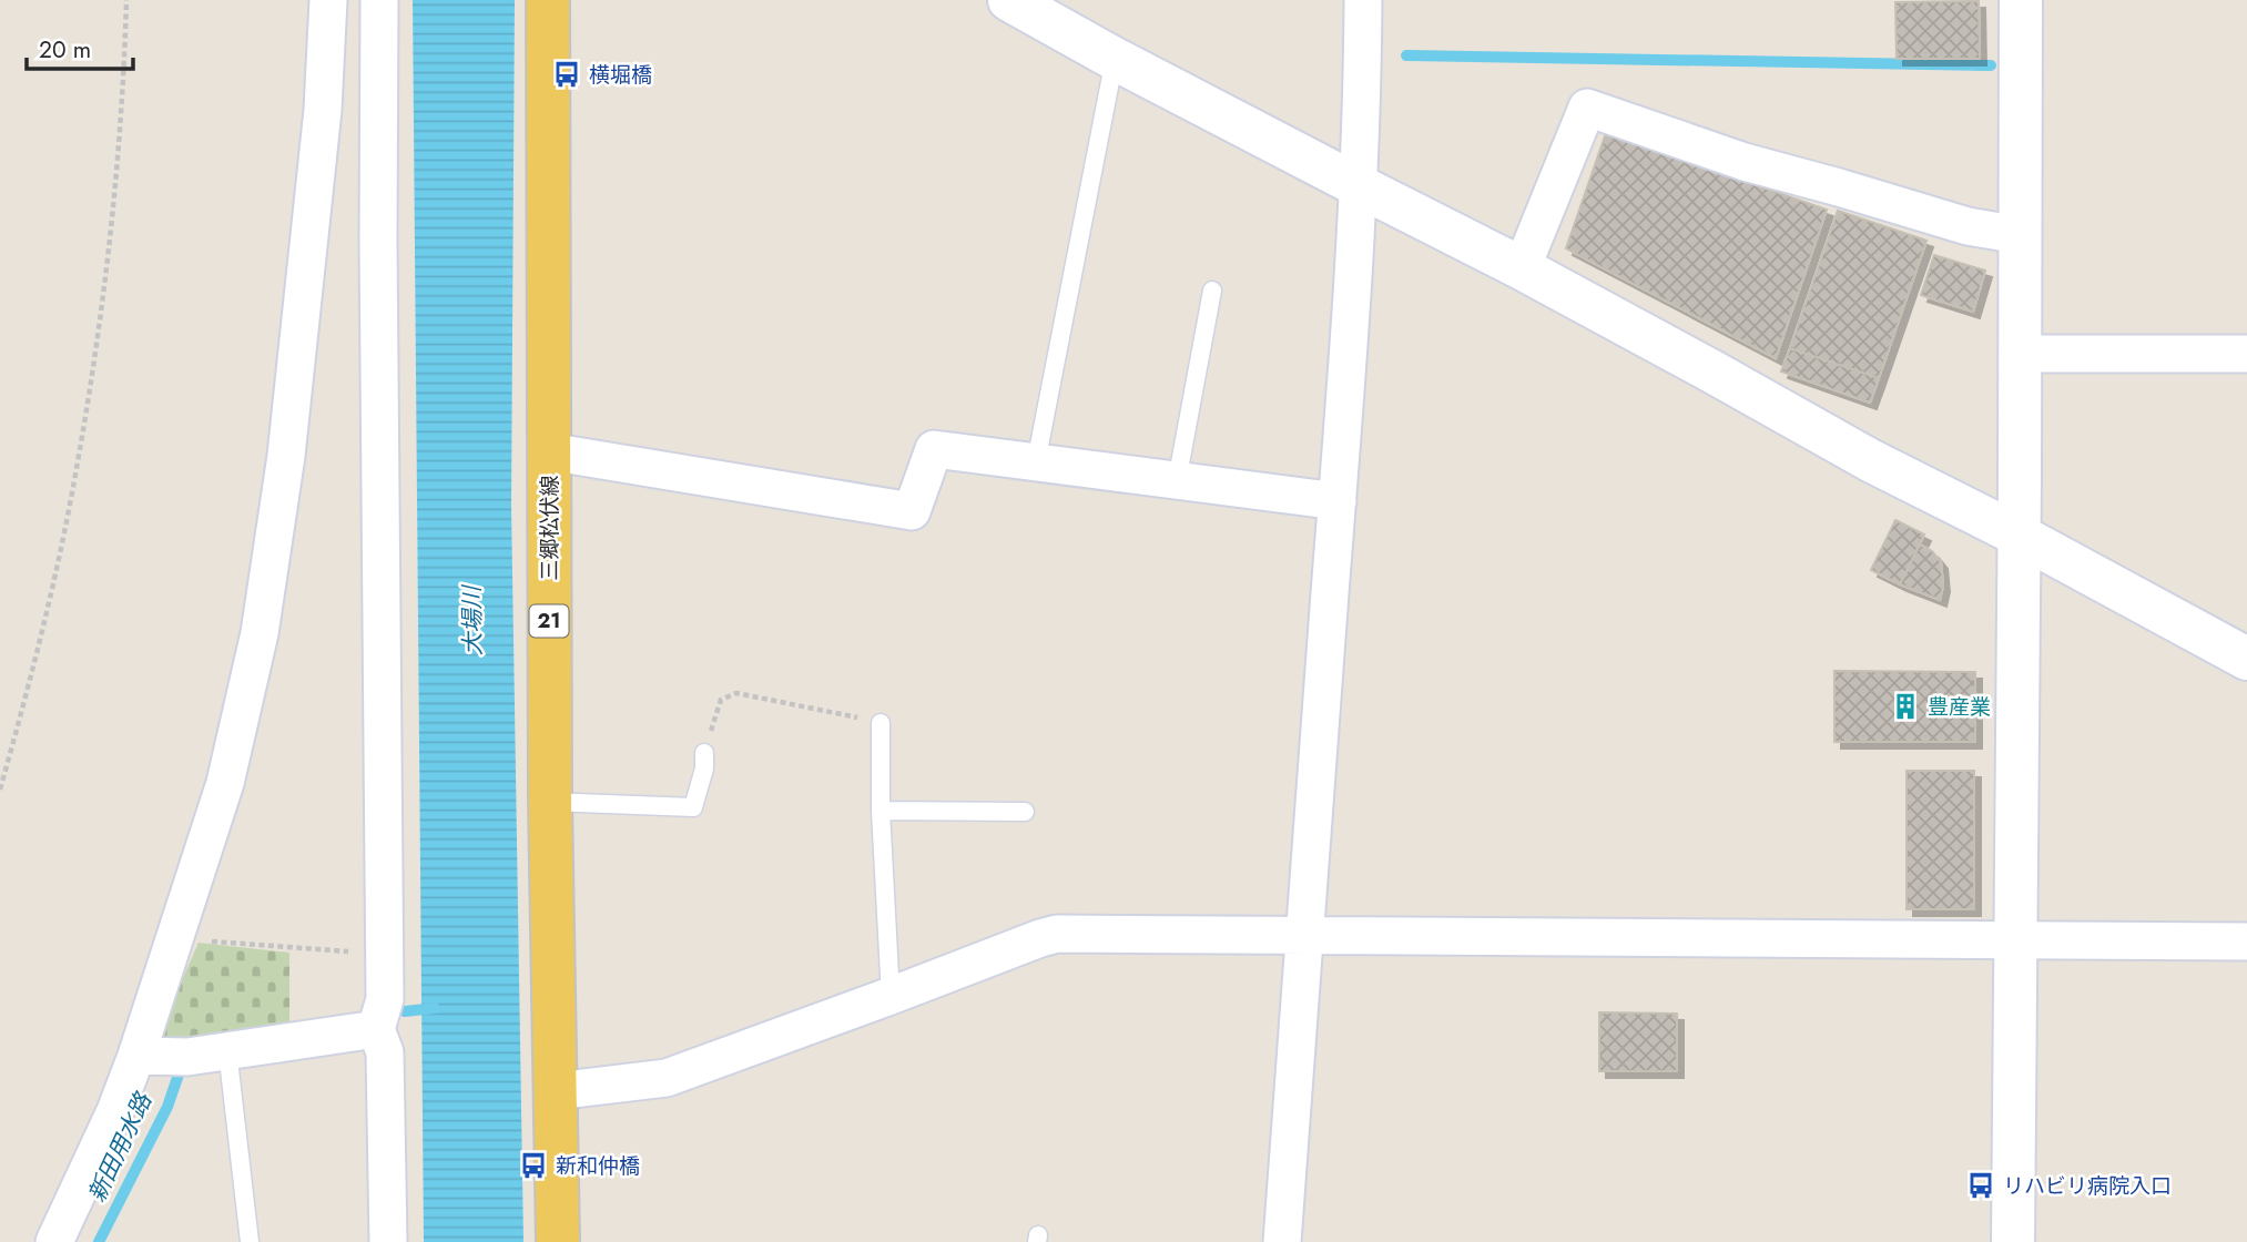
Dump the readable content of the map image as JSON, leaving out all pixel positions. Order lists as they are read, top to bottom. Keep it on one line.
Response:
{"streets":{"main road":["三郷松伏線","21"]},"water":["大場川","新田用水路"],"places":{"bus stop":["横堀橋","新和仲橋","リハビリ病院入口"],"building":["豊産業"]},"scale_bar":"20 m"}
